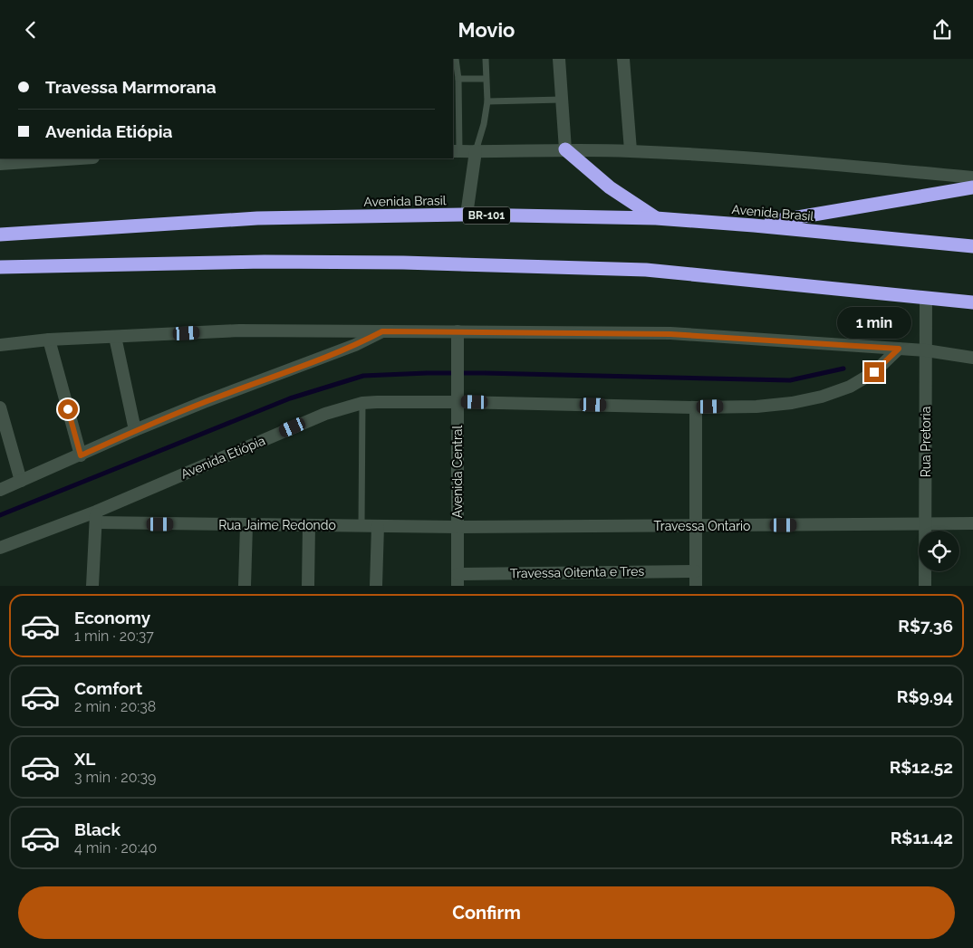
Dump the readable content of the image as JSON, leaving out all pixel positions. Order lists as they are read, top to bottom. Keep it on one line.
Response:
{"streets":{"highway":["Avenida Brasil","BR-101"],"street":["Rua Pretoria","Avenida Etiópia","Avenida Central","Rua Jaime Redondo","Travessa Ontario","Travessa Oitenta e Tres"]},"crossings":[["Rua Pretoria","Travessa Ontario"],["Avenida Etiópia","Avenida Central"],["Avenida Etiópia","Rua Jaime Redondo"],["Avenida Central","Rua Jaime Redondo"],["Avenida Central","Travessa Ontario"],["Avenida Central","Travessa Oitenta e Tres"],["Rua Jaime Redondo","Travessa Ontario"]],"page":{"header":"Movio","banner":["Travessa Marmorana","Avenida Etiópia"],"bubble":"1 min","list":[{"name":"Economy","note":"1 min · 20:37","value":"R$7.36"},{"name":"Comfort","note":"2 min · 20:38","value":"R$9.94"},{"name":"XL","note":"3 min · 20:39","value":"R$12.52"},{"name":"Black","note":"4 min · 20:40","value":"R$11.42"}],"buttons":"Confirm"}}
